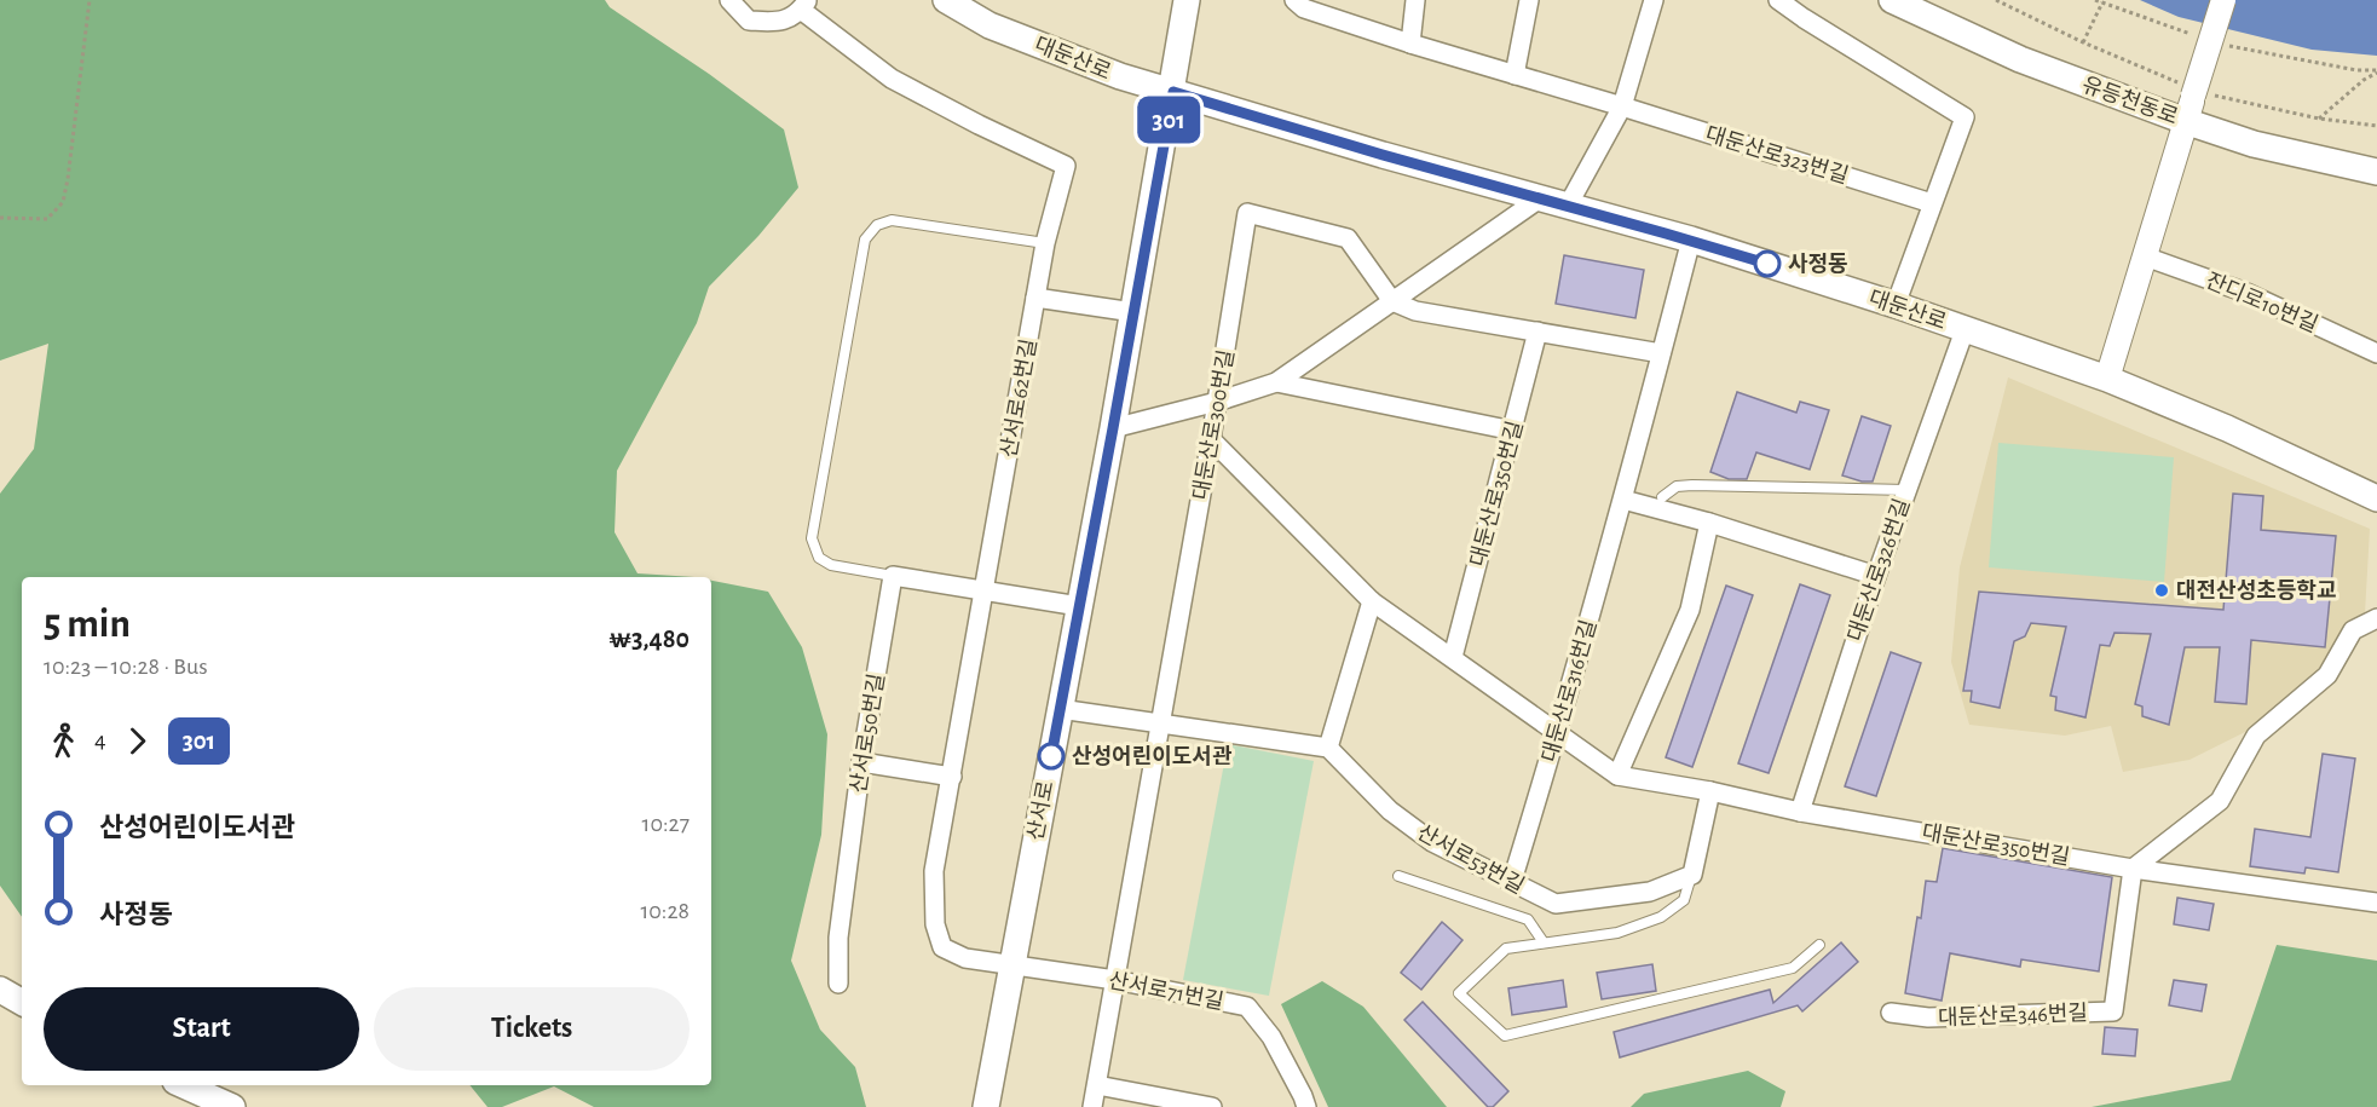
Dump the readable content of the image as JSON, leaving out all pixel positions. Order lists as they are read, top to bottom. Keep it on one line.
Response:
{"streets":{"main road":["대둔산로","유등천동로","산서로"],"street":["대둔산로323번길","잔디로10번길","산서로62번길","대둔산로300번길","대둔산로350번길","대둔산로326번길","대둔산로316번길","산서로50번길","산서로53번길","산서로71번길","대둔산로346번길"]},"crossings":[["대둔산로","대둔산로326번길"],["대둔산로","대둔산로316번길"],["대둔산로","산서로"],["산서로62번길","산서로"],["산서로62번길","산서로71번길"],["대둔산로300번길","대둔산로350번길"],["대둔산로300번길","산서로71번길"],["대둔산로350번길","대둔산로326번길"],["대둔산로350번길","대둔산로316번길"],["대둔산로350번길","대둔산로346번길"],["대둔산로316번길","산서로53번길"],["산서로","산서로71번길"]],"places":["사정동","대전산성초등학교","산성어린이도서관"],"lines":["bus line 301"],"page":{"on_map":"301","heading":["5 min","10:23 – 10:28 · Bus","₩3,480"],"legs":["4","301"],"list":[{"name":"산성어린이도서관","value":"10:27"},{"name":"사정동","value":"10:28"}],"buttons":["Start","Tickets"]}}
